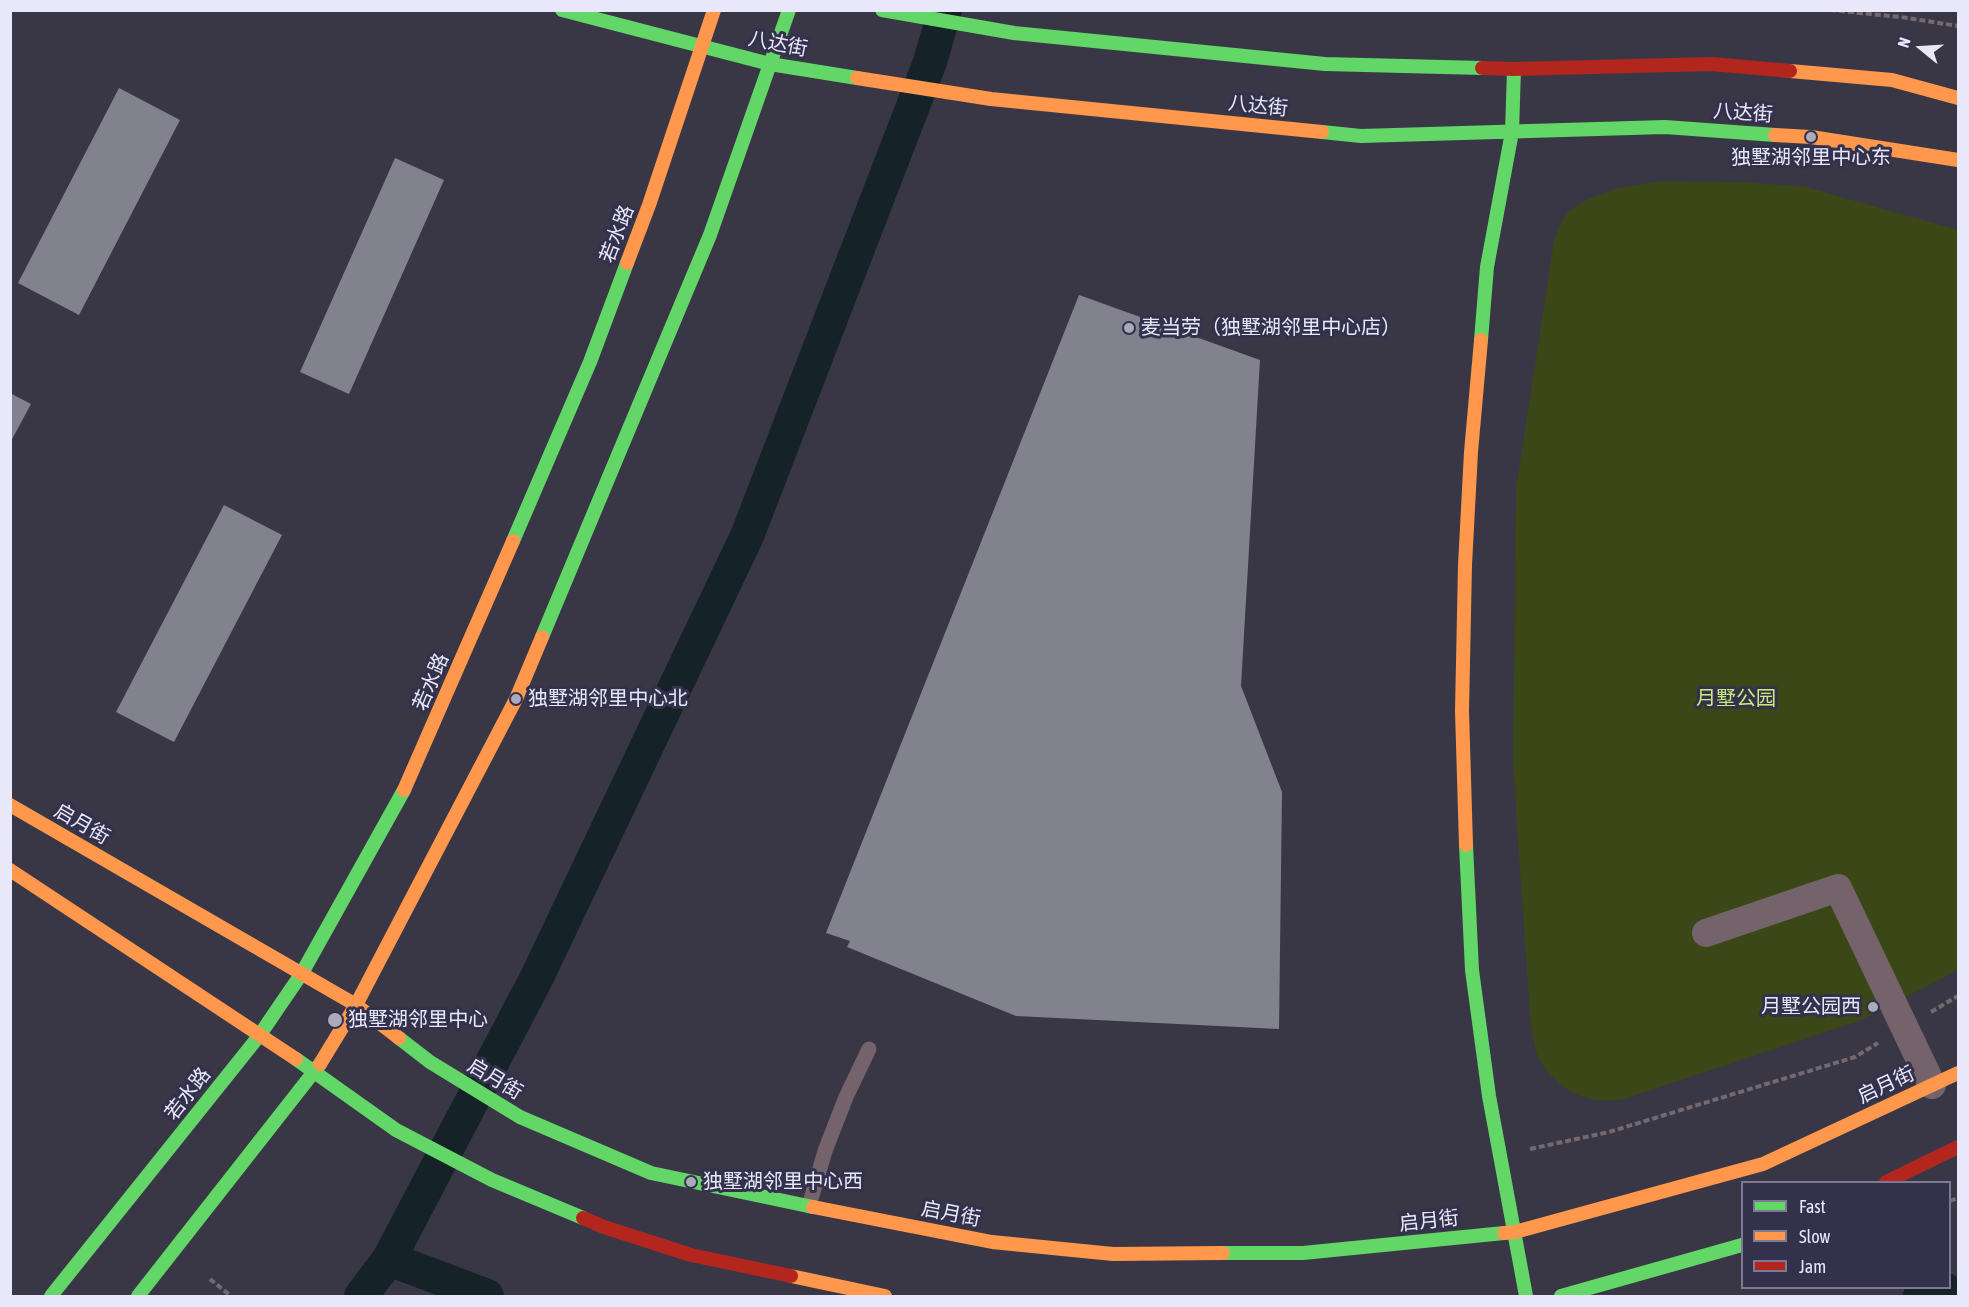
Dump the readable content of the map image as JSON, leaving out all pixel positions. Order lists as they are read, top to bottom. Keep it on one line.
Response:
{"streets":{"street":["八达街","若水路","启月街"]},"crossings":[["八达街","若水路"],["若水路","启月街"]],"parks":["月墅公园"],"places":["独墅湖邻里中心东","麦当劳（独墅湖邻里中心店）","独墅湖邻里中心北","月墅公园西","独墅湖邻里中心","独墅湖邻里中心西"],"legend":["Fast","Slow","Jam"],"north":"left"}
